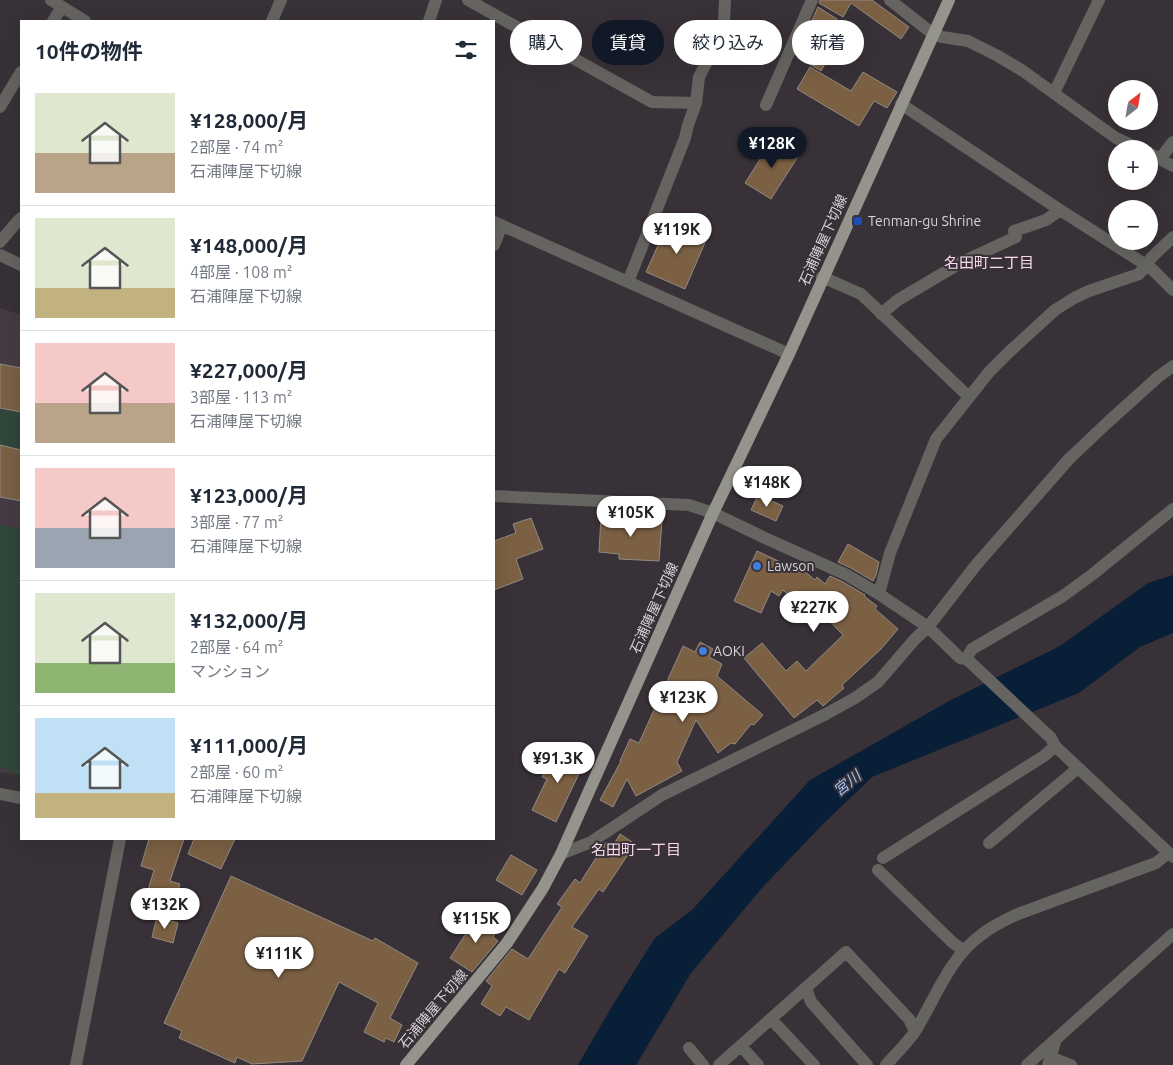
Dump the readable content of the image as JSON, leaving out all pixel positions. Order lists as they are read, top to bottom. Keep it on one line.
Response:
{"streets":{"main road":["石浦陣屋下切線"]},"districts":["名田町二丁目","名田町一丁目"],"water":["宮川"],"places":{"transit":["Tenman-gu Shrine"],"other":["Lawson","AOKI"]},"north":"top right","page":{"chip":["購入","賃貸","絞り込み","新着"],"heading":"10件の物件","map_buttons":["+","−"],"list":[{"name":"¥128,000/月","note":"2部屋 · 74 m² · 石浦陣屋下切線"},{"name":"¥148,000/月","note":"4部屋 · 108 m² · 石浦陣屋下切線"},{"name":"¥227,000/月","note":"3部屋 · 113 m² · 石浦陣屋下切線"},{"name":"¥123,000/月","note":"3部屋 · 77 m² · 石浦陣屋下切線"},{"name":"¥132,000/月","note":"2部屋 · 64 m² · マンション"},{"name":"¥111,000/月","note":"2部屋 · 60 m² · 石浦陣屋下切線"}],"price":["¥128K","¥119K","¥148K","¥105K","¥227K","¥123K","¥91.3K","¥132K","¥115K","¥111K"]}}
